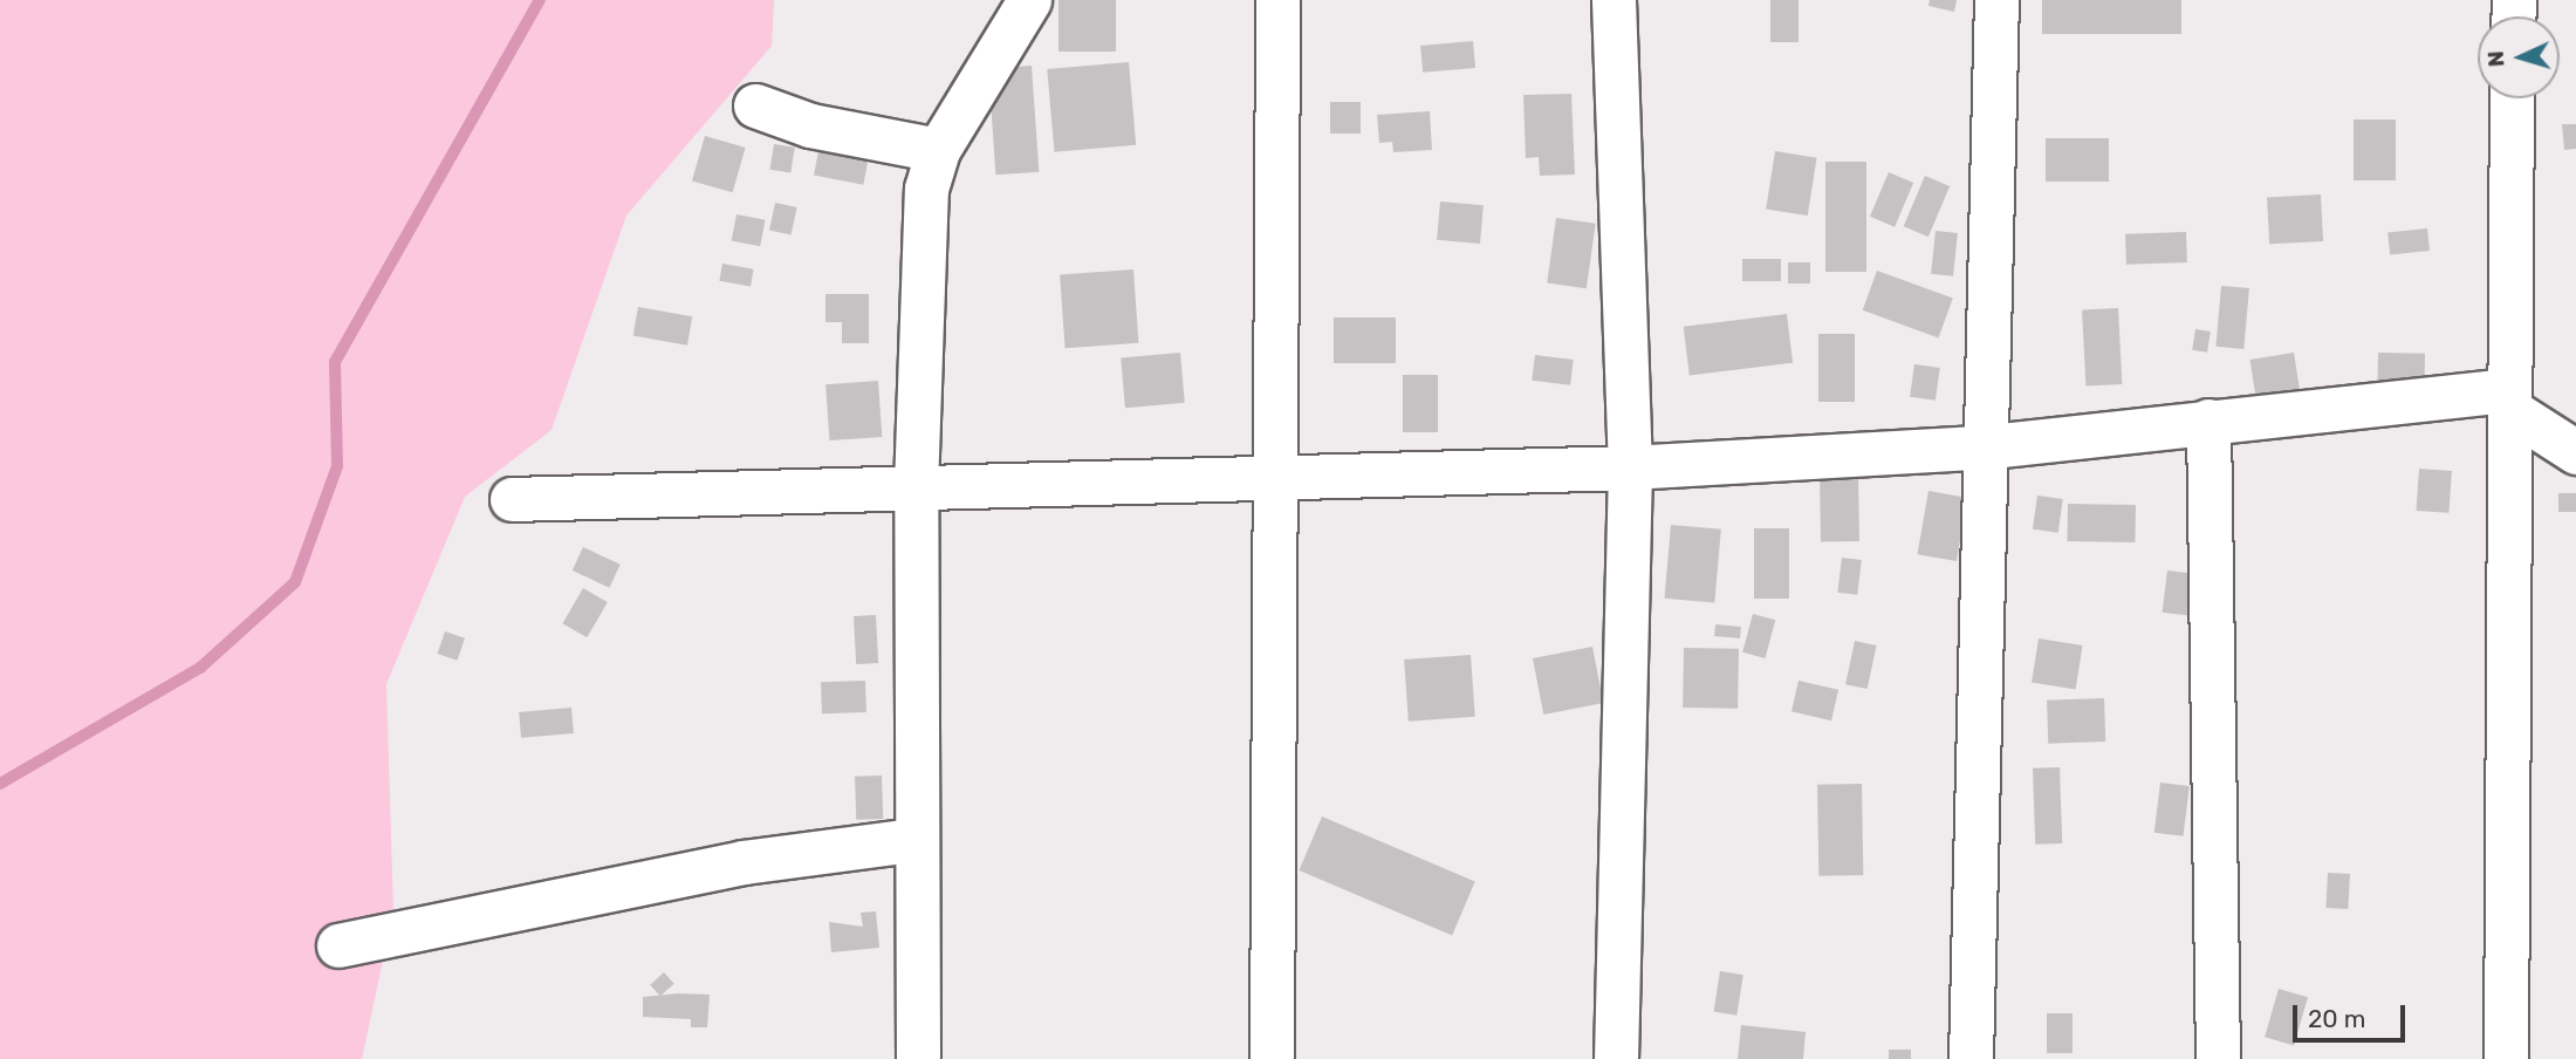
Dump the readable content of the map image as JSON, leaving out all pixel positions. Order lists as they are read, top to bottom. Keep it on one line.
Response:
{"scale_bar":"20 m","north":"left"}
